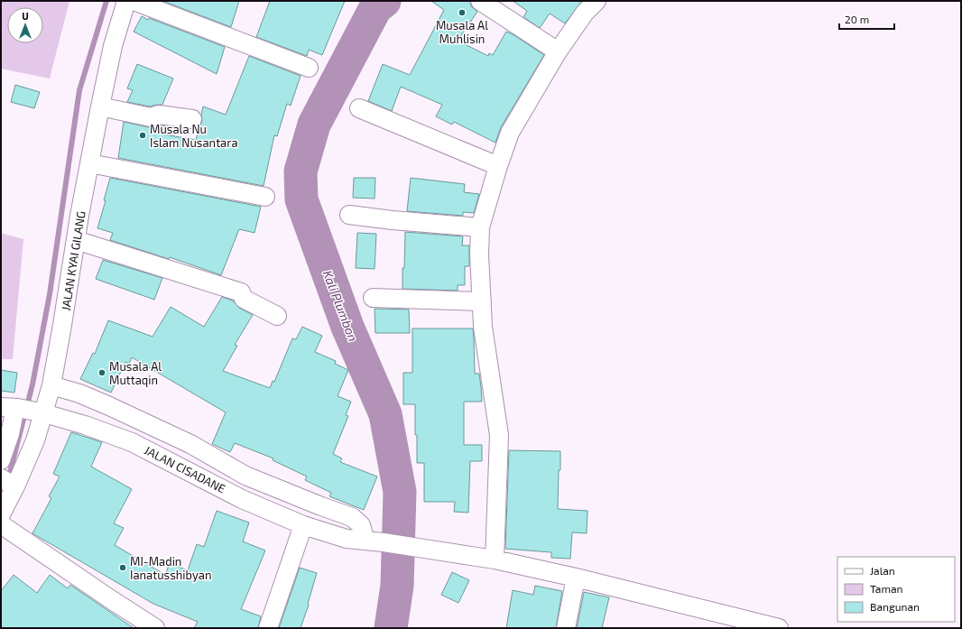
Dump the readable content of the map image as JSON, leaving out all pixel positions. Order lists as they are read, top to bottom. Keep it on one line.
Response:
{"streets":{"street":["JALAN KYAI GILANG","JALAN CISADANE"]},"crossings":[["JALAN KYAI GILANG","JALAN CISADANE"]],"water":["Kali Plumbon"],"places":["Musala Al Muhlisin","Musala Nu Islam Nusantara","Musala Al Muttaqin","MI-Madin Ianatusshibyan"],"legend":["Jalan","Taman","Bangunan"],"scale_bar":"20 m","north":"top"}
